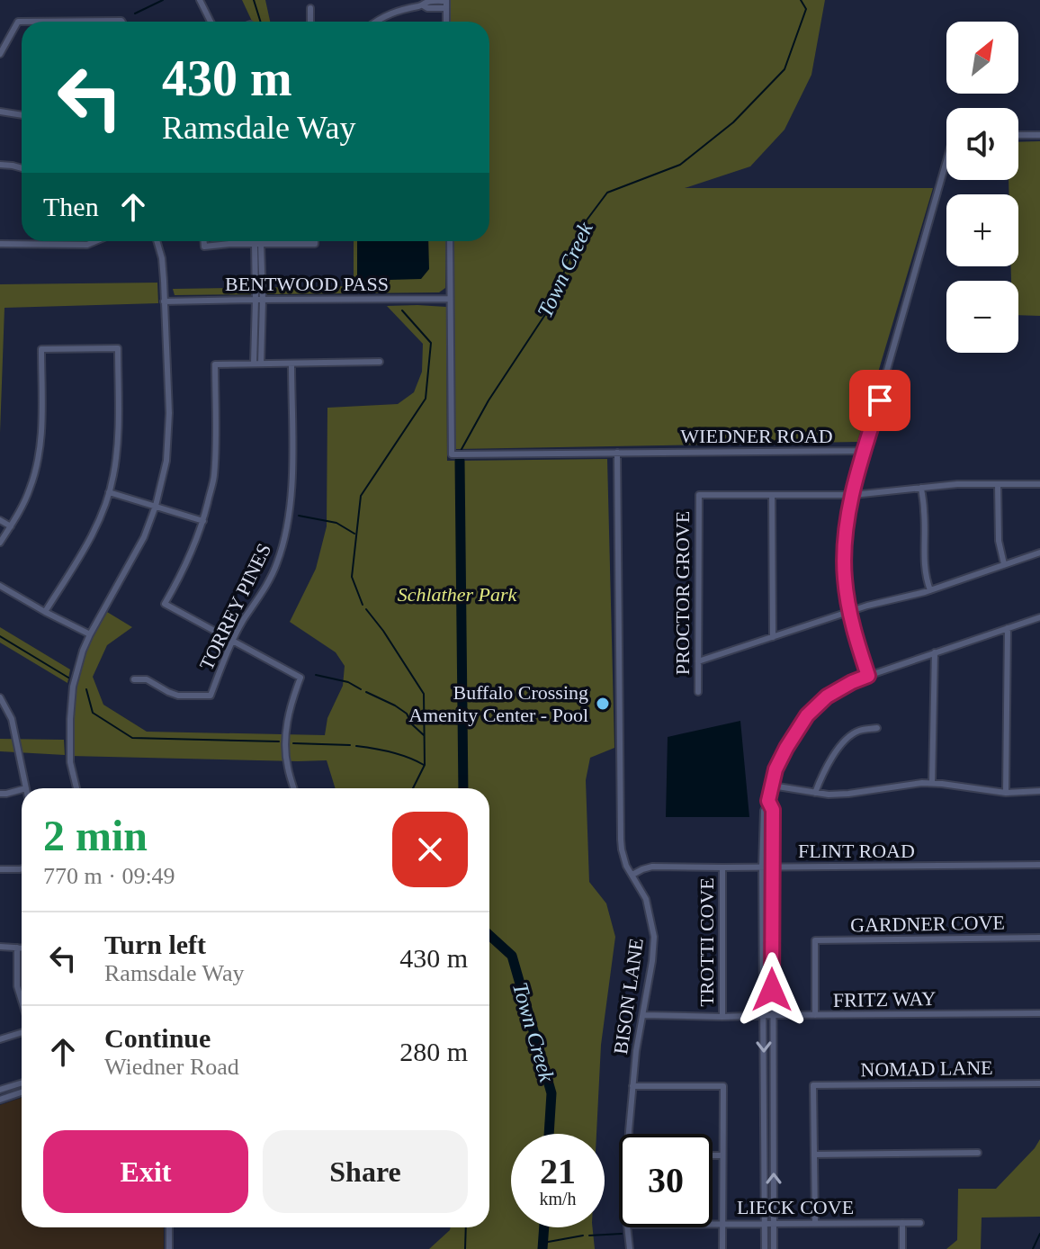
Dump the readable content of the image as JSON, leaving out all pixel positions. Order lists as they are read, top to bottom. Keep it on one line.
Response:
{"streets":{"street":["BENTWOOD PASS","WIEDNER ROAD","PROCTOR GROVE","TORREY PINES","FLINT ROAD","GARDNER COVE","TROTTI COVE","BISON LANE","FRITZ WAY","NOMAD LANE","LIECK COVE"]},"crossings":[["BENTWOOD PASS","WIEDNER ROAD"],["WIEDNER ROAD","BISON LANE"],["FLINT ROAD","TROTTI COVE"],["FLINT ROAD","BISON LANE"],["GARDNER COVE","FRITZ WAY"],["TROTTI COVE","FRITZ WAY"],["BISON LANE","FRITZ WAY"]],"water":["Town Creek"],"parks":["Schlather Park"],"places":["Buffalo Crossing Amenity Center - Pool"],"north":"top right","page":{"map_buttons":["+","−"],"turn":["430 m","Ramsdale Way"],"then":"Then","heading":["2 min","770 m · 09:49"],"list":[{"name":"Turn left","note":"Ramsdale Way","value":"430 m"},{"name":"Continue","note":"Wiedner Road","value":"280 m"}],"buttons":["Exit","Share"],"speed":"21 km/h","limit":"30"}}
